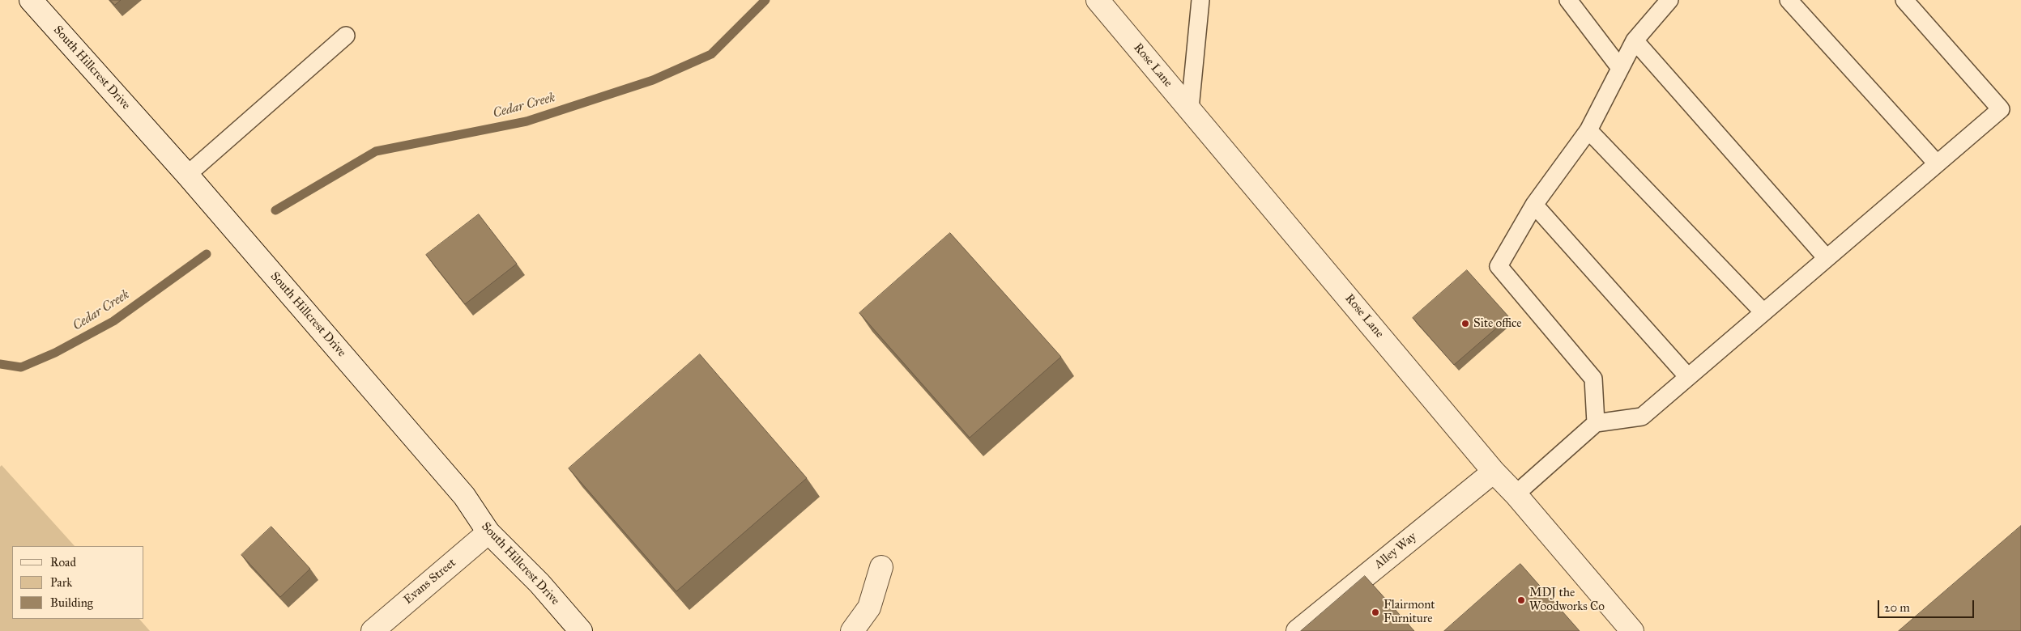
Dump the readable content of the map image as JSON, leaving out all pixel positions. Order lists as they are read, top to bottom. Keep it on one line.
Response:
{"streets":{"street":["Rose Lane","South Hillcrest Drive","Alley Way","Evans Street"]},"crossings":[["Rose Lane","Alley Way"],["South Hillcrest Drive","Evans Street"]],"water":["Cedar Creek"],"places":["Site office","MDJ the Woodworks Co","Flairmont Furniture"],"legend":["Road","Park","Building"],"scale_bar":"20 m"}
